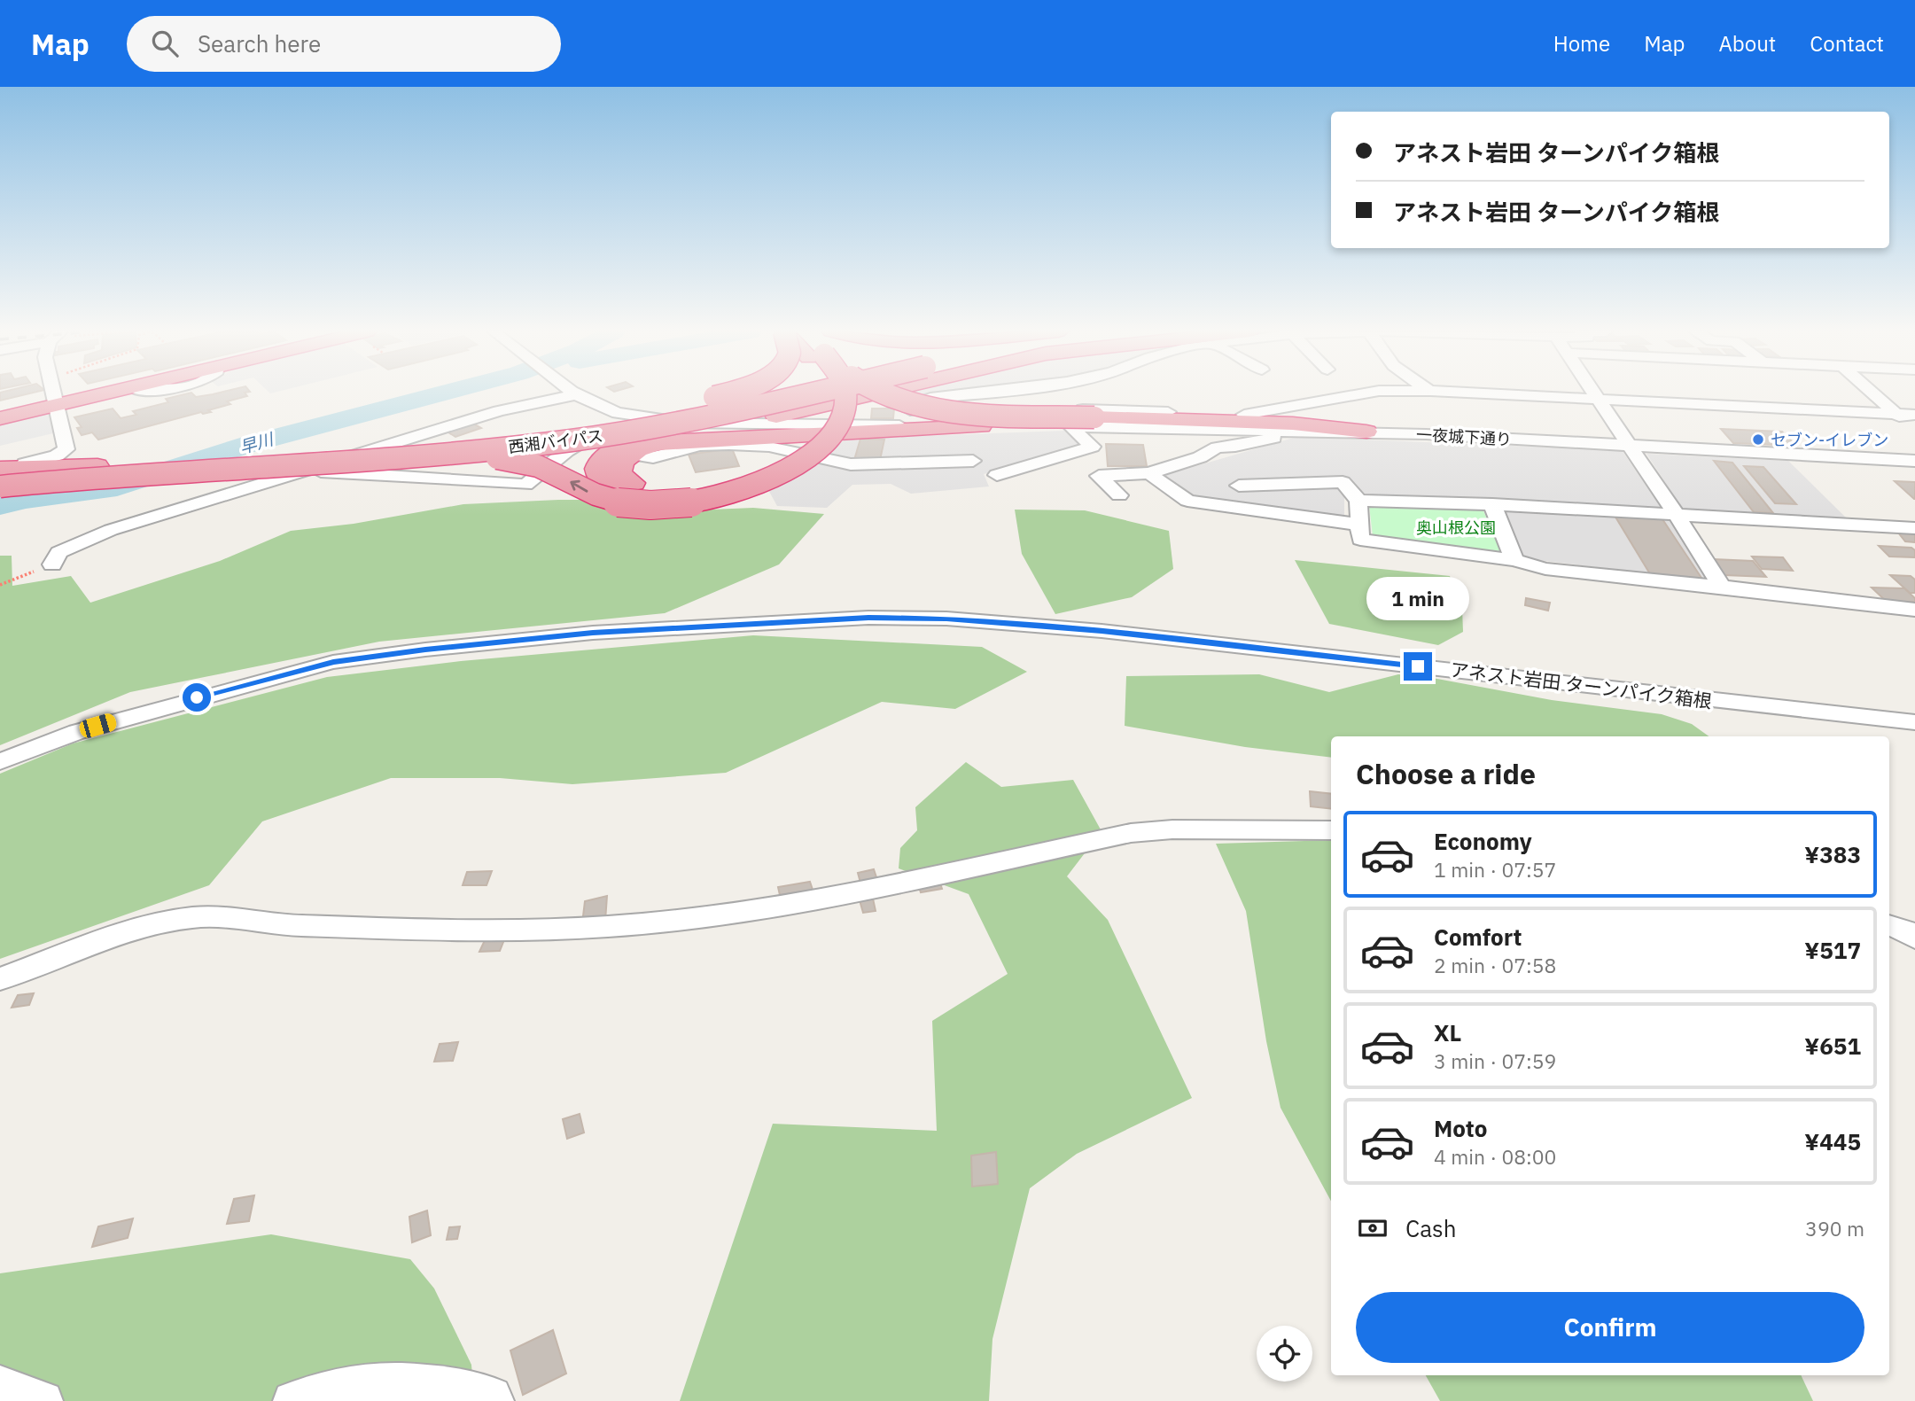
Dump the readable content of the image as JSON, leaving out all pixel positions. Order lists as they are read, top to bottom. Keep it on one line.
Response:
{"streets":{"highway":["西湘バイパス"],"street":["一夜城下通り","アネスト岩田 ターンパイク箱根"]},"water":["早川"],"parks":["奥山根公園"],"places":["セブン-イレブン"],"page":{"header":"Map","search":"Search here","nav":["Home","Map","About","Contact"],"banner":["アネスト岩田 ターンパイク箱根","アネスト岩田 ターンパイク箱根"],"bubble":"1 min","heading":"Choose a ride","list":[{"name":"Economy","note":"1 min · 07:57","value":"¥383"},{"name":"Comfort","note":"2 min · 07:58","value":"¥517"},{"name":"XL","note":"3 min · 07:59","value":"¥651"},{"name":"Moto","note":"4 min · 08:00","value":"¥445"}],"pay":["Cash","390 m"],"buttons":"Confirm"}}
